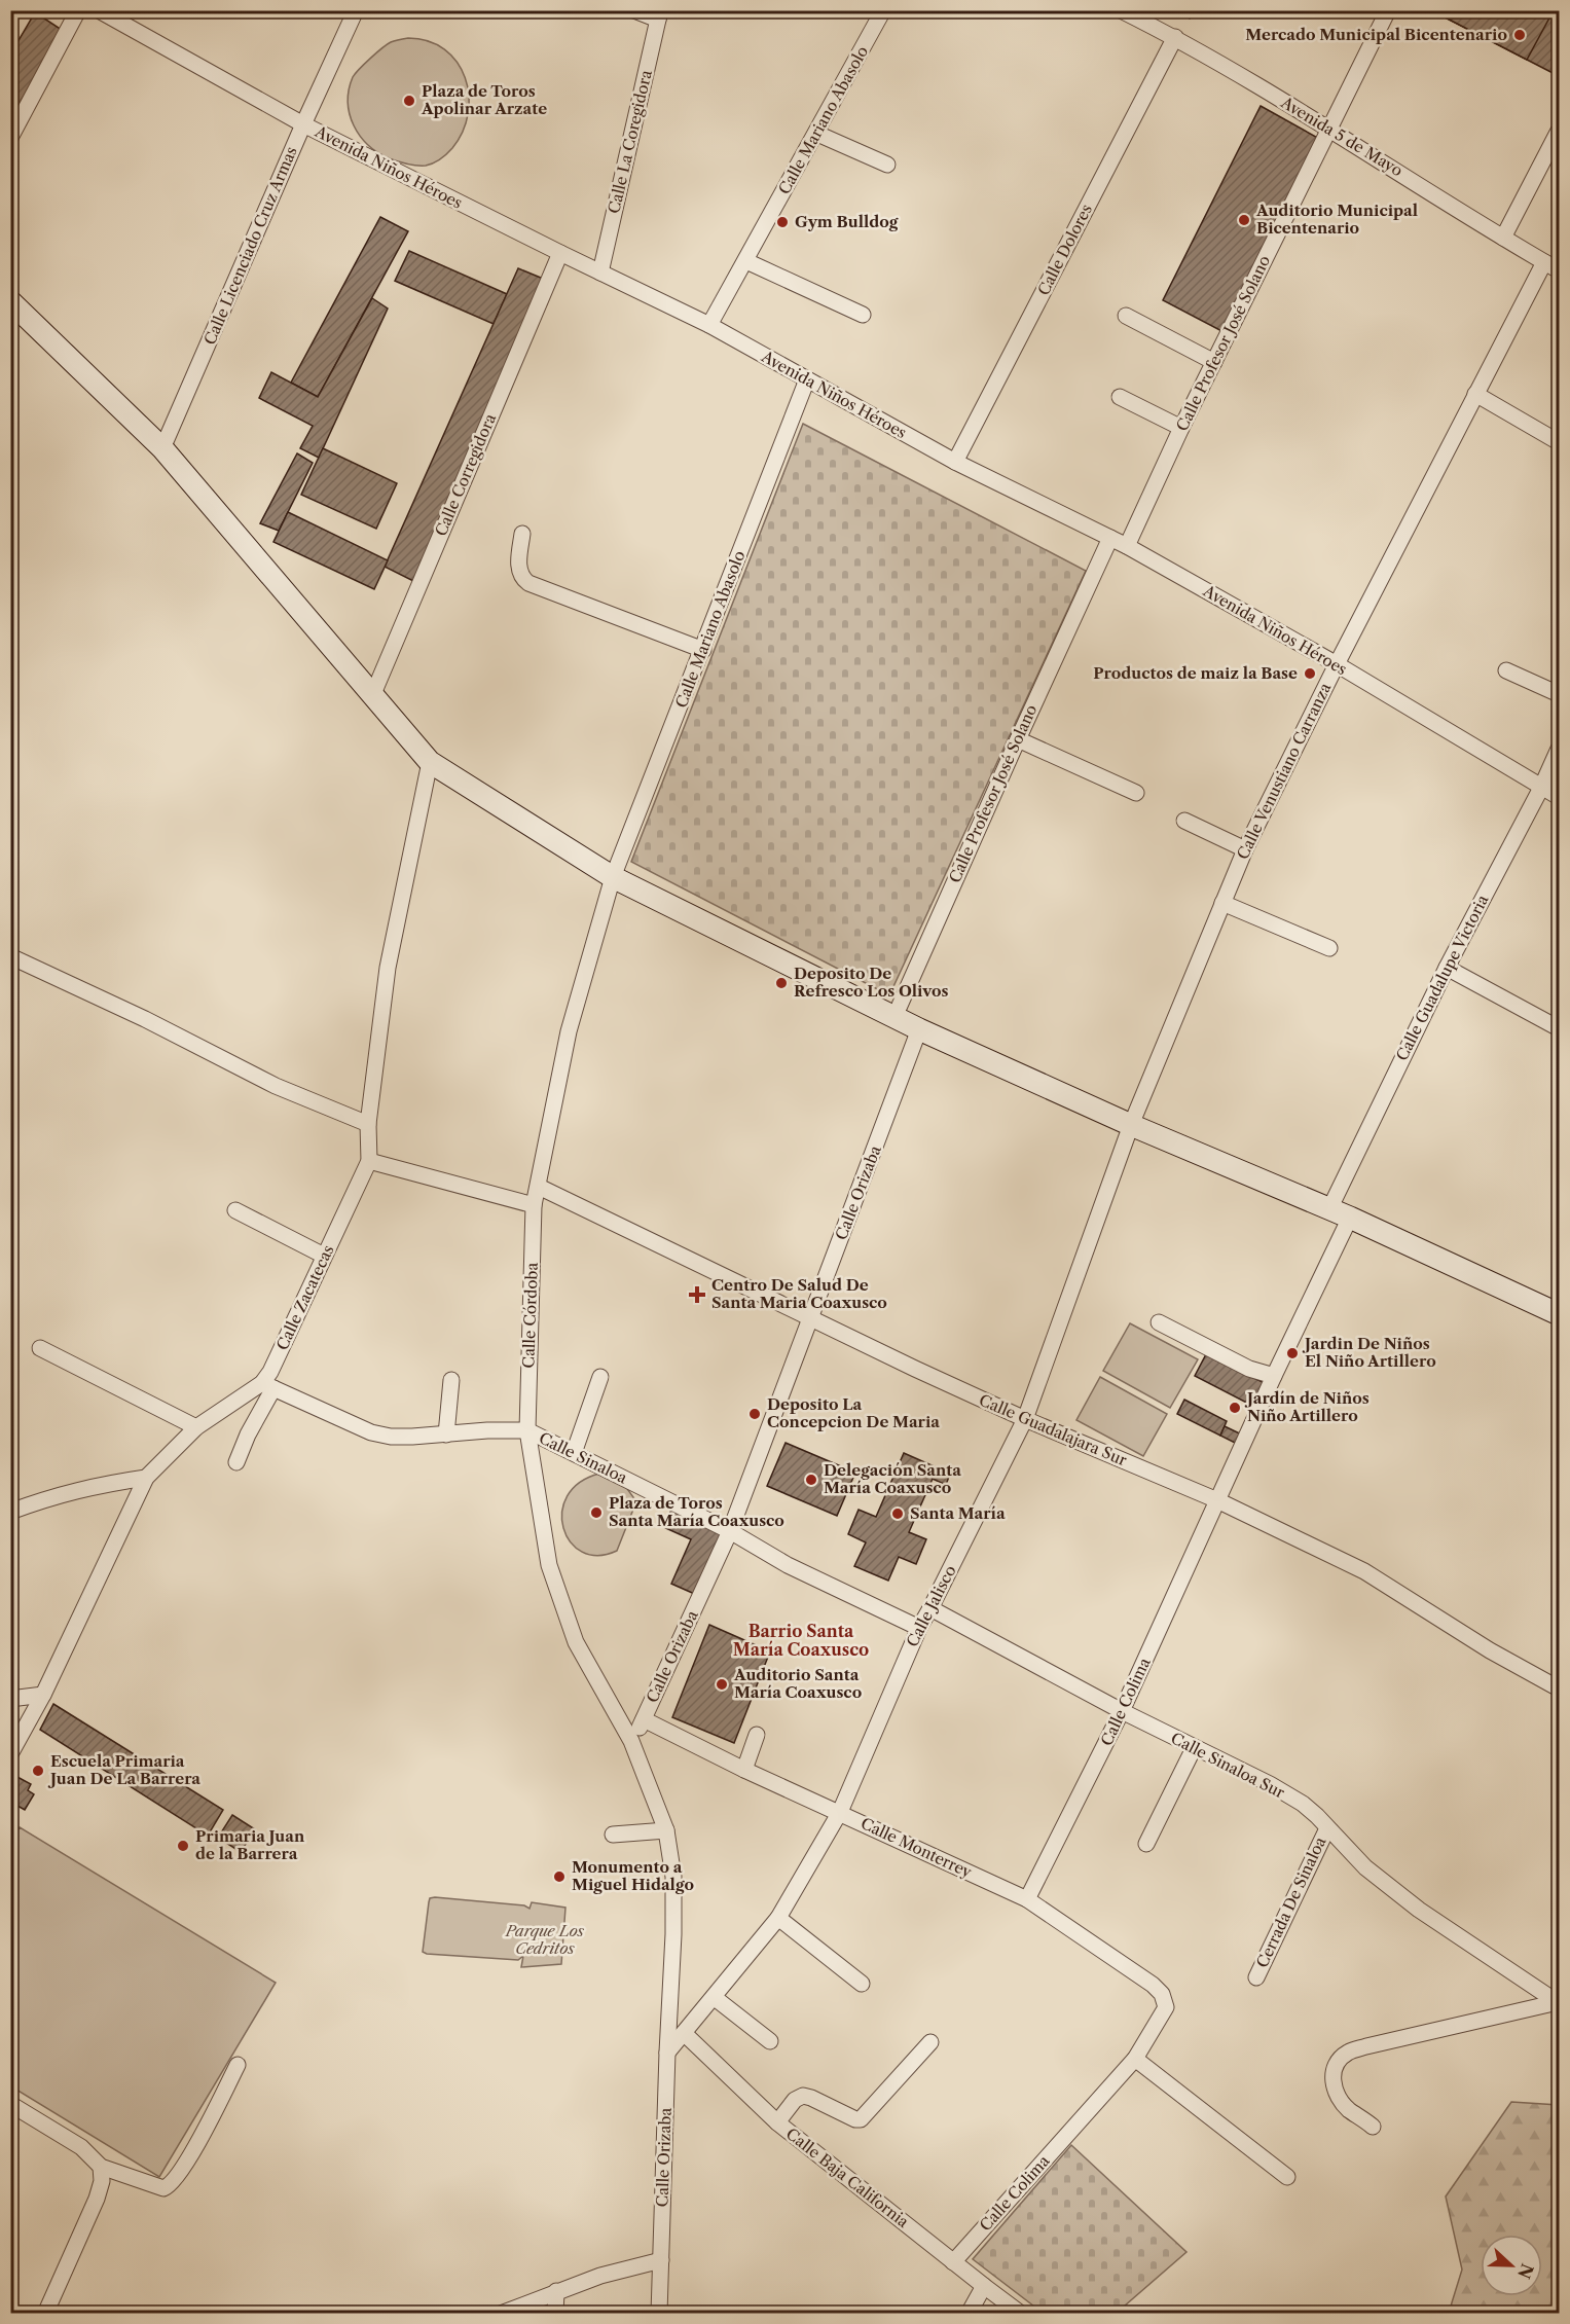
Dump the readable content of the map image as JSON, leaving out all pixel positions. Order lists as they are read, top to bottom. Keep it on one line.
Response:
{"streets":{"street":["Calle Mariano Abasolo","Avenida 5 de Mayo","Calle La Coregidora","Avenida Niños Héroes","Calle Licenciado Cruz Armas","Calle Dolores","Calle Profesor José Solano","Calle Corregidora","Calle Venustiano Carranza","Calle Guadalupe Victoria","Calle Orizaba","Calle Zacatecas","Calle Córdoba","Calle Guadalajara Sur","Calle Sinaloa","Calle Jalisco","Calle Colima","Calle Sinaloa Sur","Calle Monterrey","Cerrada De Sinaloa","Calle Baja California"]},"crossings":[["Calle Mariano Abasolo","Avenida Niños Héroes"],["Calle Mariano Abasolo","Calle Córdoba"],["Avenida 5 de Mayo","Calle Dolores"],["Avenida 5 de Mayo","Calle Profesor José Solano"],["Avenida 5 de Mayo","Calle Venustiano Carranza"],["Calle La Coregidora","Avenida Niños Héroes"],["Avenida Niños Héroes","Calle Licenciado Cruz Armas"],["Avenida Niños Héroes","Calle Dolores"],["Avenida Niños Héroes","Calle Profesor José Solano"],["Avenida Niños Héroes","Calle Corregidora"],["Avenida Niños Héroes","Calle Venustiano Carranza"],["Avenida Niños Héroes","Calle Guadalupe Victoria"],["Calle Venustiano Carranza","Calle Jalisco"],["Calle Orizaba","Calle Córdoba"],["Calle Orizaba","Calle Guadalajara Sur"],["Calle Orizaba","Calle Sinaloa"],["Calle Orizaba","Calle Jalisco"],["Calle Orizaba","Calle Monterrey"],["Calle Zacatecas","Calle Sinaloa"],["Calle Córdoba","Calle Guadalajara Sur"],["Calle Córdoba","Calle Sinaloa"],["Calle Guadalajara Sur","Calle Jalisco"],["Calle Guadalajara Sur","Calle Colima"],["Calle Sinaloa","Calle Jalisco"],["Calle Jalisco","Calle Sinaloa Sur"],["Calle Jalisco","Calle Monterrey"],["Calle Jalisco","Calle Baja California"],["Calle Colima","Calle Sinaloa Sur"],["Calle Colima","Calle Monterrey"],["Calle Colima","Calle Baja California"],["Calle Sinaloa Sur","Cerrada De Sinaloa"]],"districts":["Barrio Santa María Coaxusco"],"parks":["Parque Los Cedritos"],"places":{"other":["Mercado Municipal Bicentenario","Plaza de Toros Apolinar Arzate","Auditorio Municipal Bicentenario","Gym Bulldog","Productos de maiz la Base","Deposito De Refresco Los Olivos","Jardin De Niños El Niño Artillero","Jardín de Niños Niño Artillero","Deposito La Concepcion De Maria","Delegación Santa María Coaxusco","Plaza de Toros Santa María Coaxusco","Santa María","Auditorio Santa María Coaxusco","Escuela Primaria Juan De La Barrera","Primaria Juan de la Barrera","Monumento a Miguel Hidalgo"],"health":["Centro De Salud De Santa Maria Coaxusco"]},"north":"right"}
